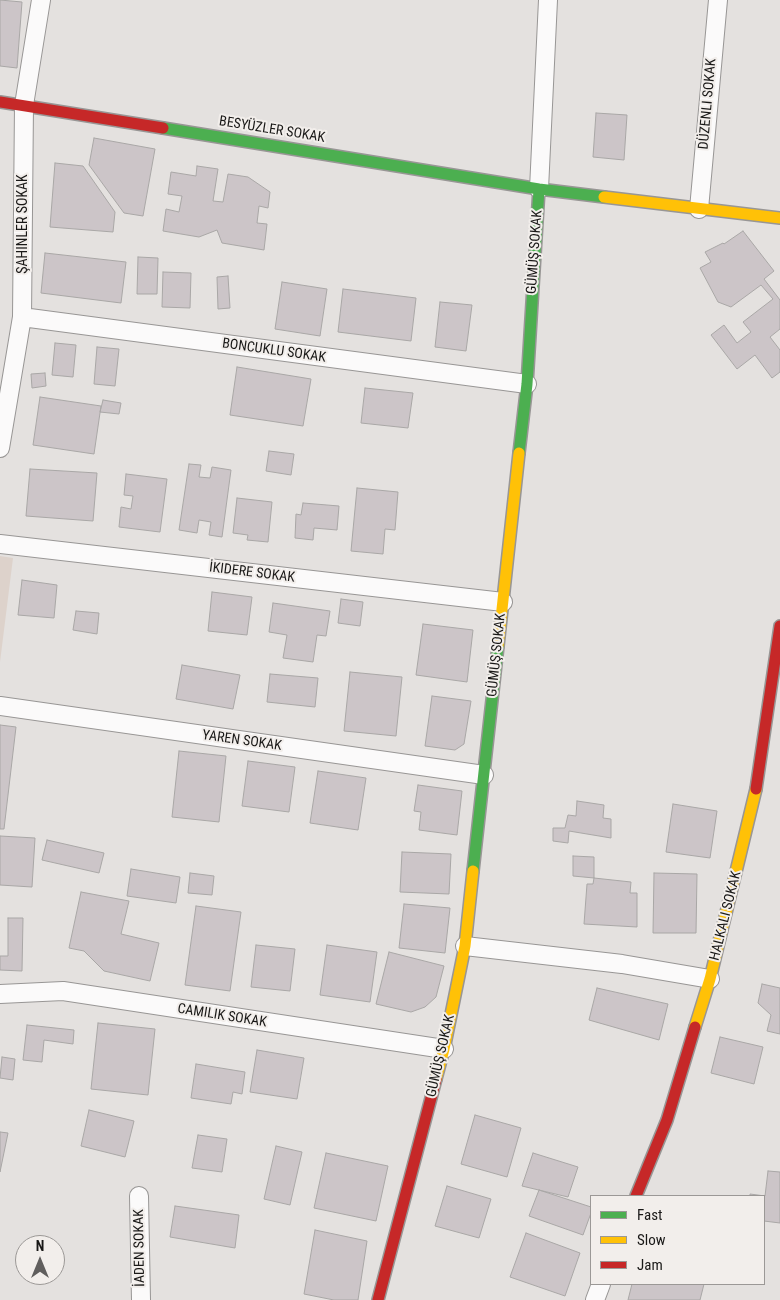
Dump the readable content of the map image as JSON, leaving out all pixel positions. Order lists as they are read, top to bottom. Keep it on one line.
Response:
{"streets":{"street":["DÜZENLI SOKAK","BESYÜZLER SOKAK","ŞAHINLER SOKAK","GÜMÜŞ SOKAK","BONCUKLU SOKAK","İKIDERE SOKAK","YAREN SOKAK","İADEN SOKAK"]},"crossings":[["DÜZENLI SOKAK","BESYÜZLER SOKAK"],["BESYÜZLER SOKAK","ŞAHINLER SOKAK"],["BESYÜZLER SOKAK","GÜMÜŞ SOKAK"],["ŞAHINLER SOKAK","BONCUKLU SOKAK"],["GÜMÜŞ SOKAK","BONCUKLU SOKAK"],["GÜMÜŞ SOKAK","İKIDERE SOKAK"],["GÜMÜŞ SOKAK","YAREN SOKAK"]],"legend":["Fast","Slow","Jam"],"north":"top"}
